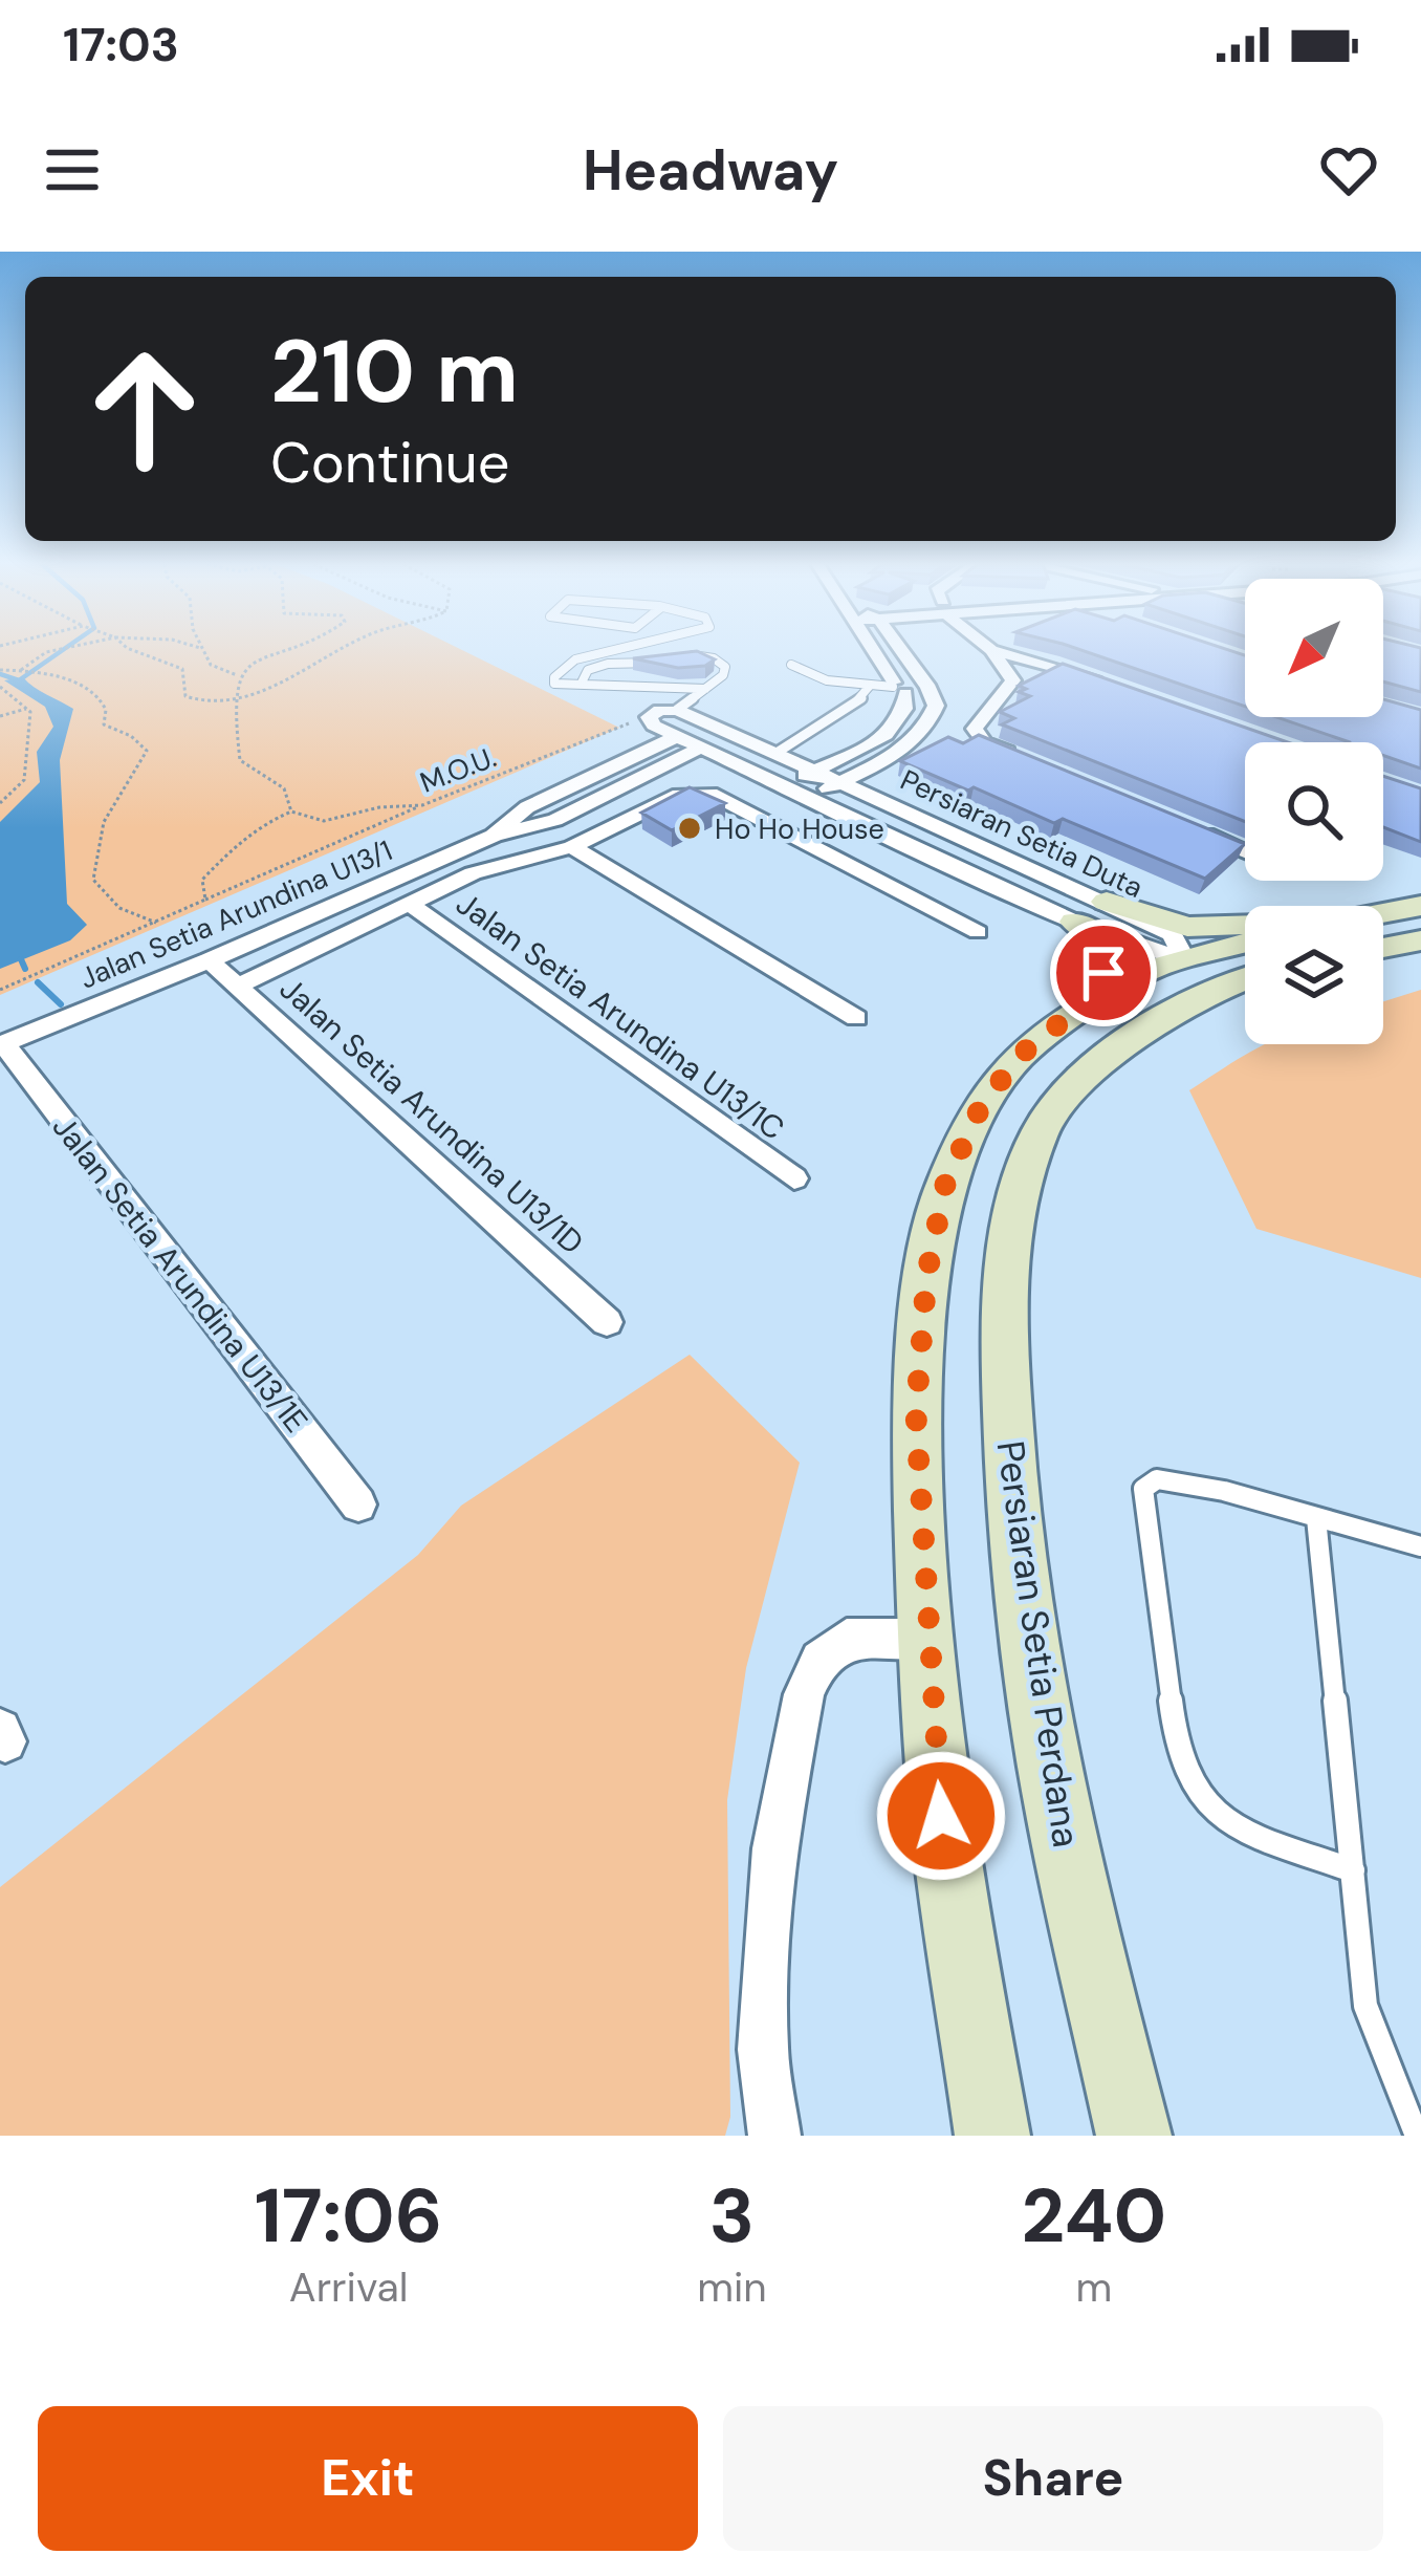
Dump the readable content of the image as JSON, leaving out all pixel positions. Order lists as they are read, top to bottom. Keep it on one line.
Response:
{"streets":{"main road":["Persiaran Setia Perdana"],"street":["Persiaran Setia Duta","Jalan Setia Arundina U13/1","Jalan Setia Arundina U13/1C","Jalan Setia Arundina U13/1D","Jalan Setia Arundina U13/1E"],"path":["M.O.U."]},"crossings":[["Jalan Setia Arundina U13/1","Jalan Setia Arundina U13/1D"],["Jalan Setia Arundina U13/1","Jalan Setia Arundina U13/1E"]],"places":["Ho Ho House"],"north":"bottom left","page":{"status":"17:03","header":"Headway","turn":["210 m","Continue"],"eta":["17:06","Arrival","3","min","240","m"],"buttons":["Exit","Share"]}}
